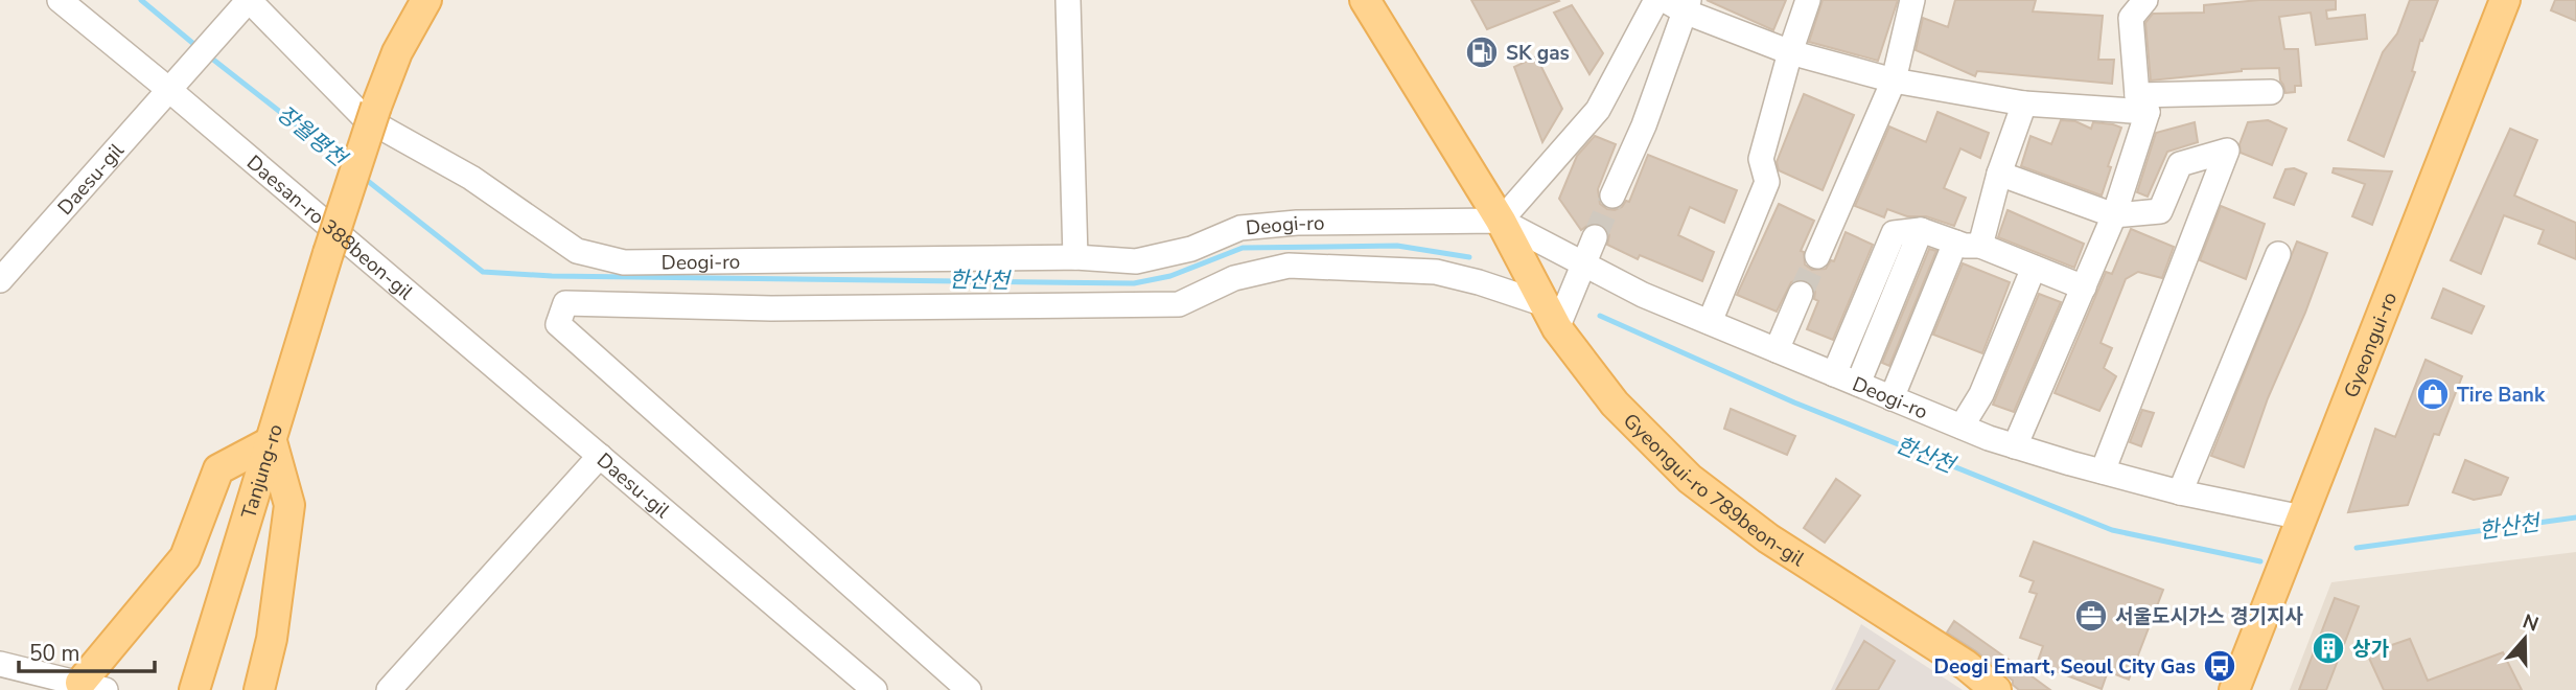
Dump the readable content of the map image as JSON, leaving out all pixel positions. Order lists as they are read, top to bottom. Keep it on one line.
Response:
{"streets":{"main road":["Gyeongui-ro","Tanjung-ro","Gyeongui-ro 789beon-gil"],"street":["Daesu-gil","Deogi-ro","Daesan-ro 388beon-gil"]},"crossings":[["Daesu-gil","Daesan-ro 388beon-gil"],["Deogi-ro","Gyeongui-ro"],["Deogi-ro","Tanjung-ro"],["Deogi-ro","Gyeongui-ro 789beon-gil"]],"water":["장월평천","한산천"],"places":{"fuel station":["SK gas"],"shop":["Tire Bank"],"office":["서울도시가스 경기지사"],"building":["상가"],"bus stop":["Deogi Emart, Seoul City Gas"]},"scale_bar":"50 m","north":"top"}
